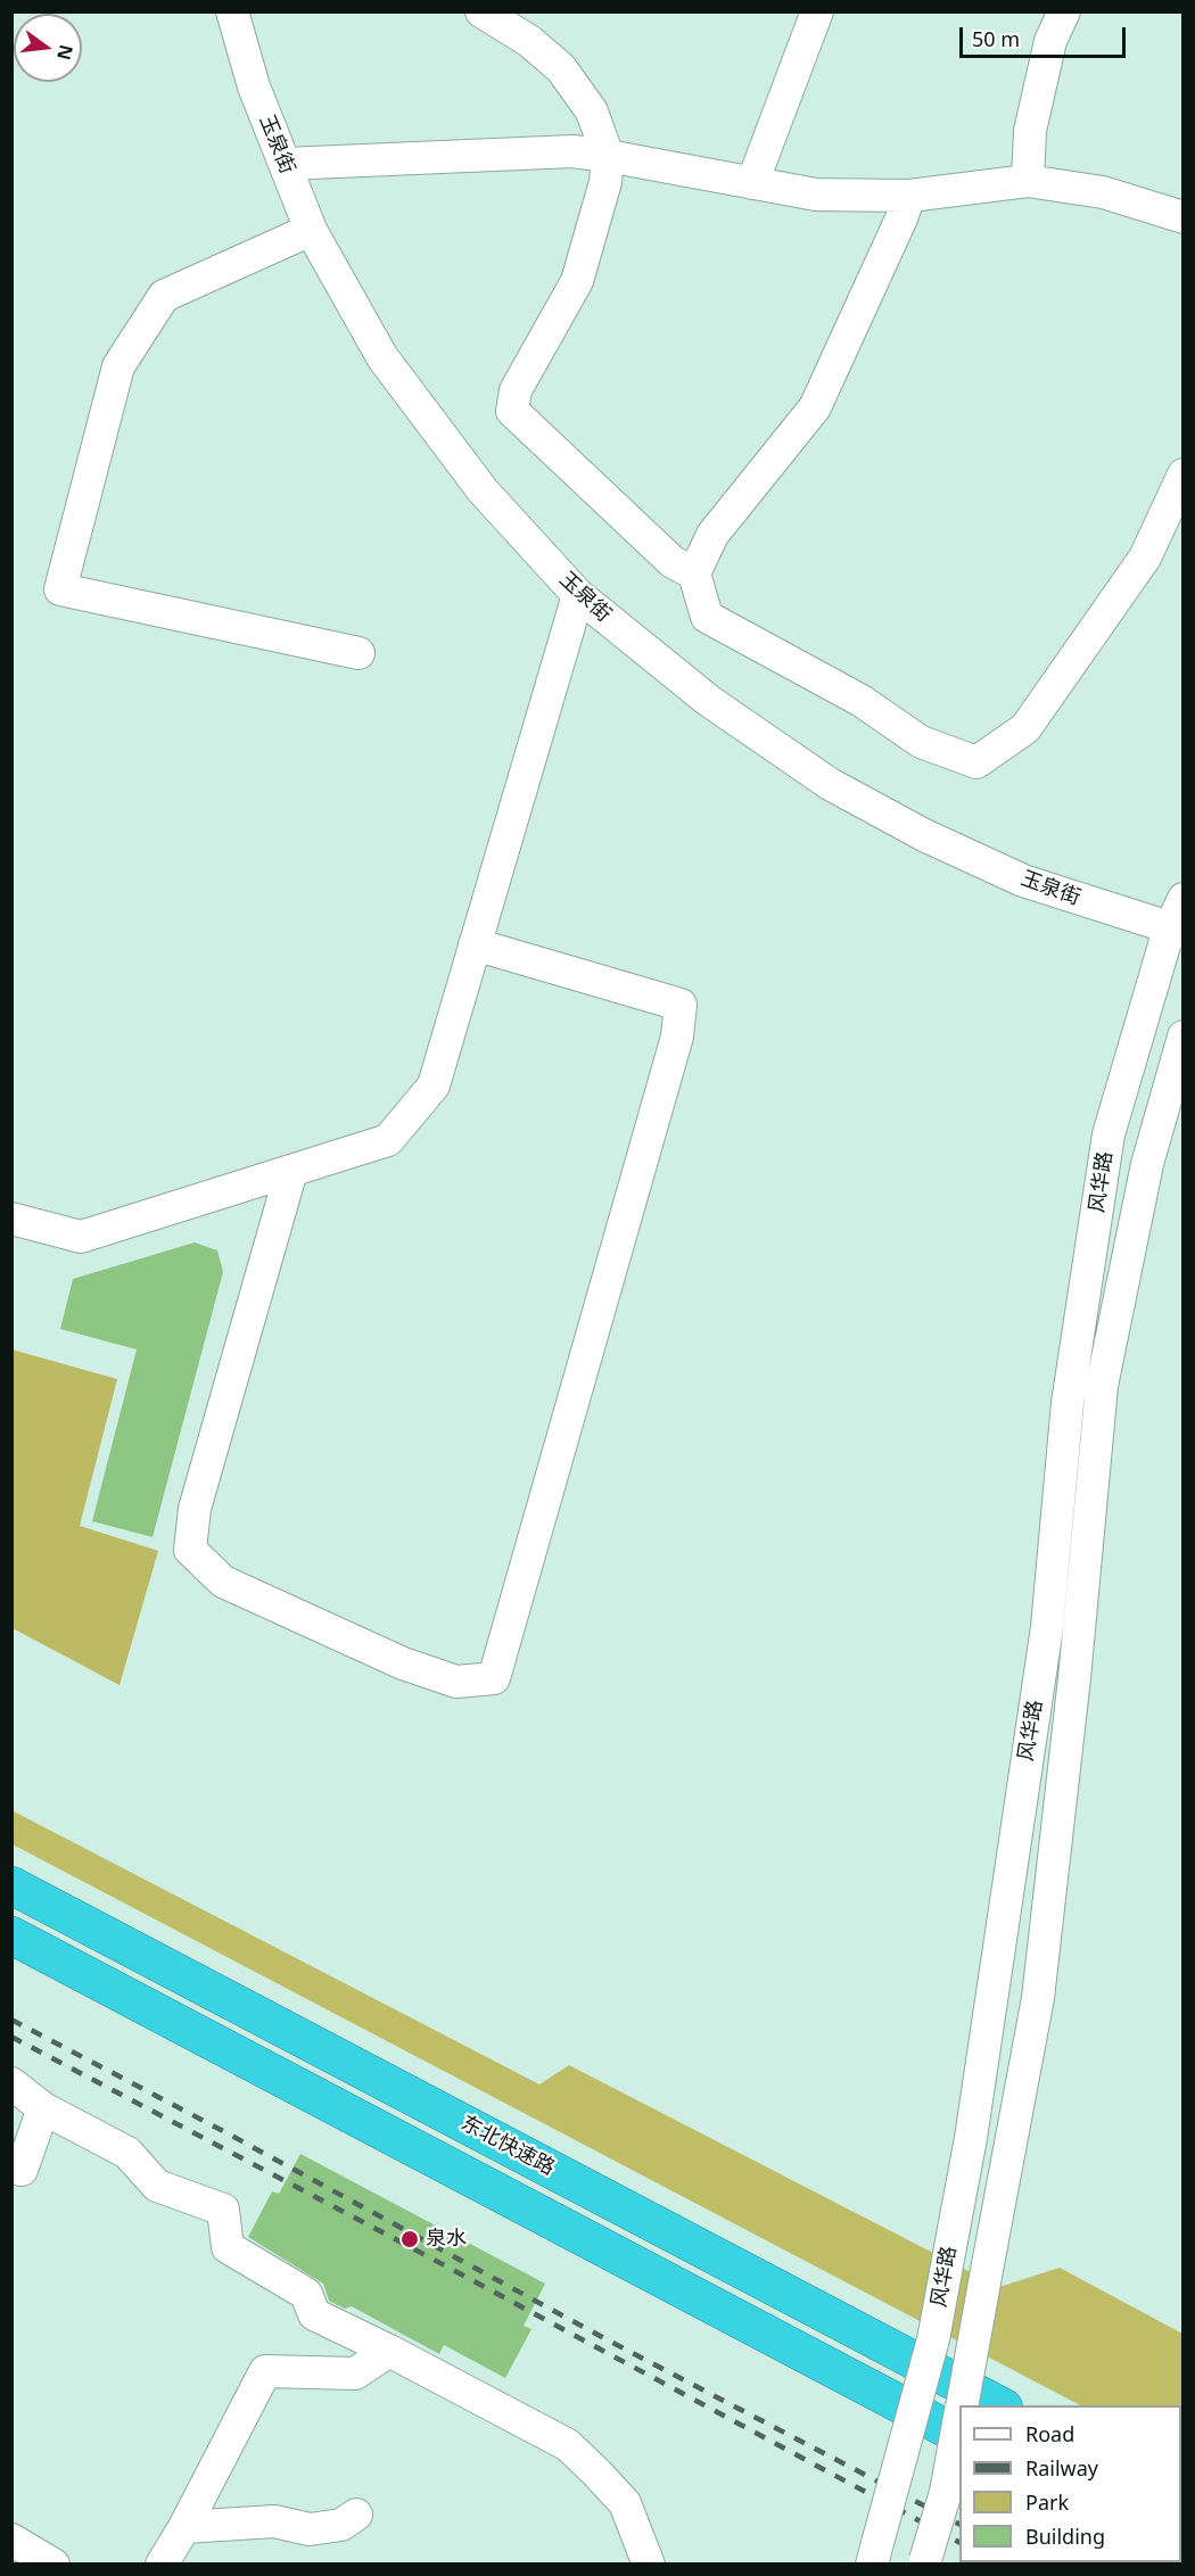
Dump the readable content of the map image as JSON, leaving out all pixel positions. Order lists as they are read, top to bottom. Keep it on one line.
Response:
{"streets":{"highway":["东北快速路"],"street":["玉泉街","风华路"]},"crossings":[["玉泉街","风华路"]],"places":["泉水"],"legend":["Road","Railway","Park","Building"],"scale_bar":"50 m","north":"right"}
